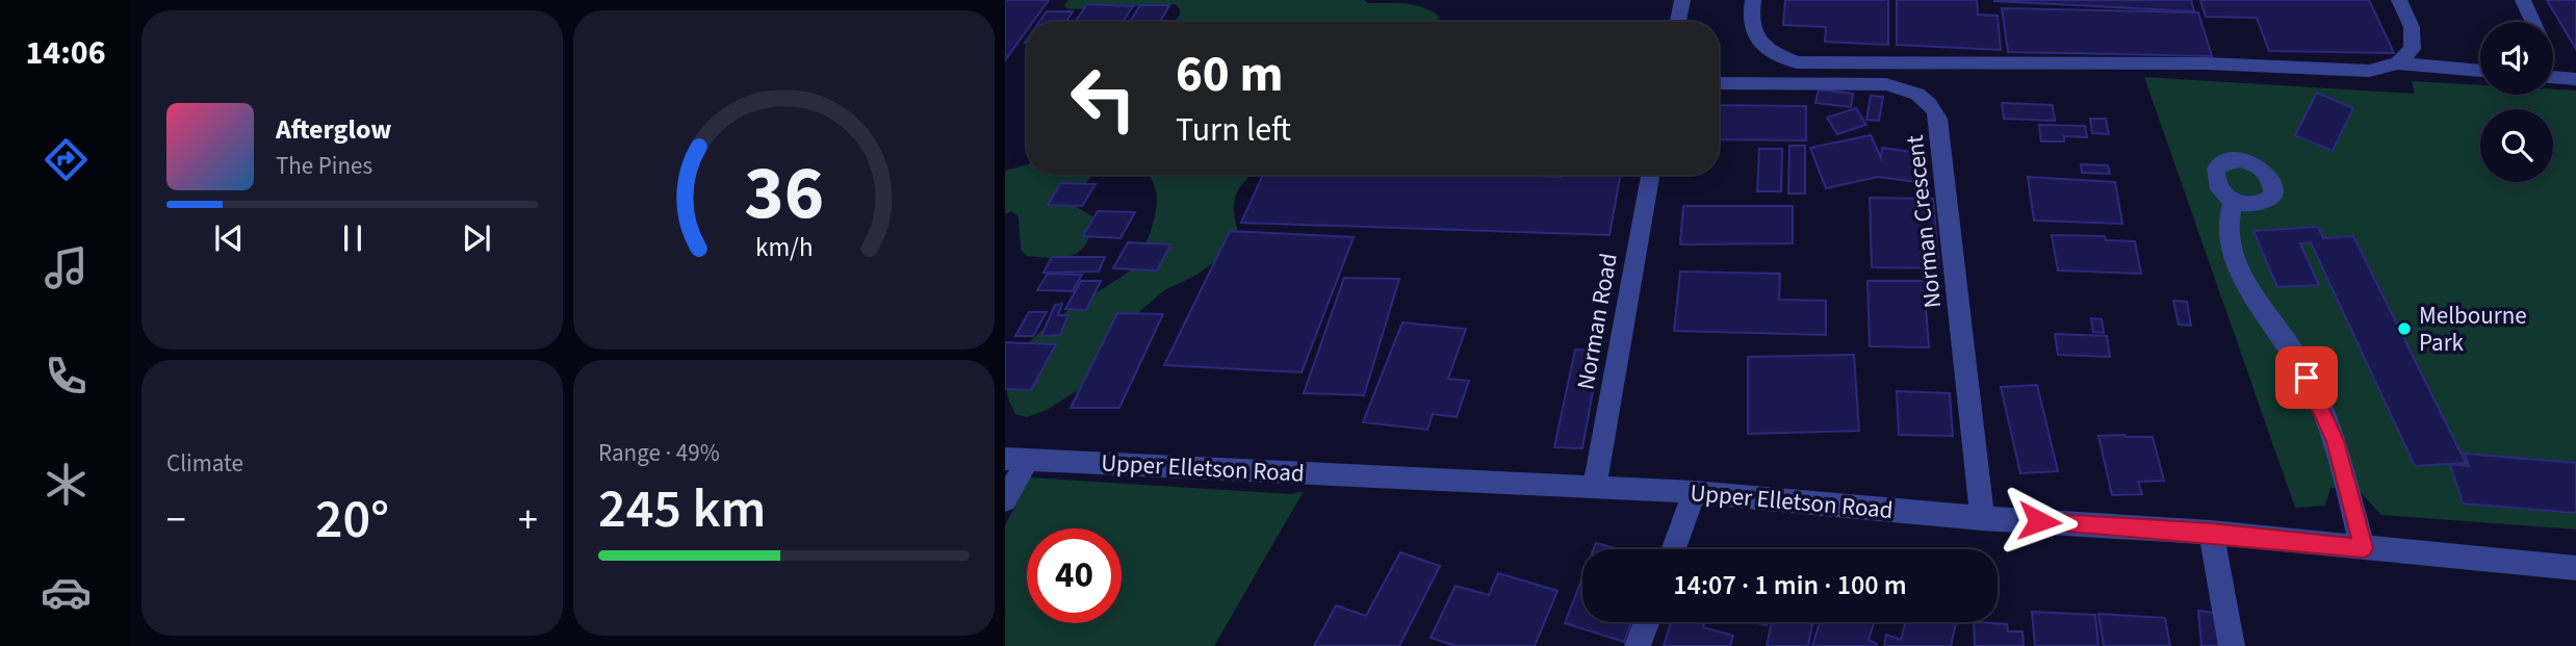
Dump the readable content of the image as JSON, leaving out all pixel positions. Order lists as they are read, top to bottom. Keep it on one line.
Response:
{"streets":{"street":["Norman Crescent","Norman Road","Upper Elletson Road"]},"crossings":[["Norman Crescent","Upper Elletson Road"],["Norman Road","Upper Elletson Road"]],"places":["Melbourne Park"],"page":{"tabs":"14:06","turn":["60 m","Turn left"],"song":["Afterglow","The Pines"],"tile":["Climate",["Range · 49%","245 km"]],"heat":["−","20°","+"],"limit":"40","trip":"14:07 · 1 min · 100 m","gauge":["36","km/h"]}}
